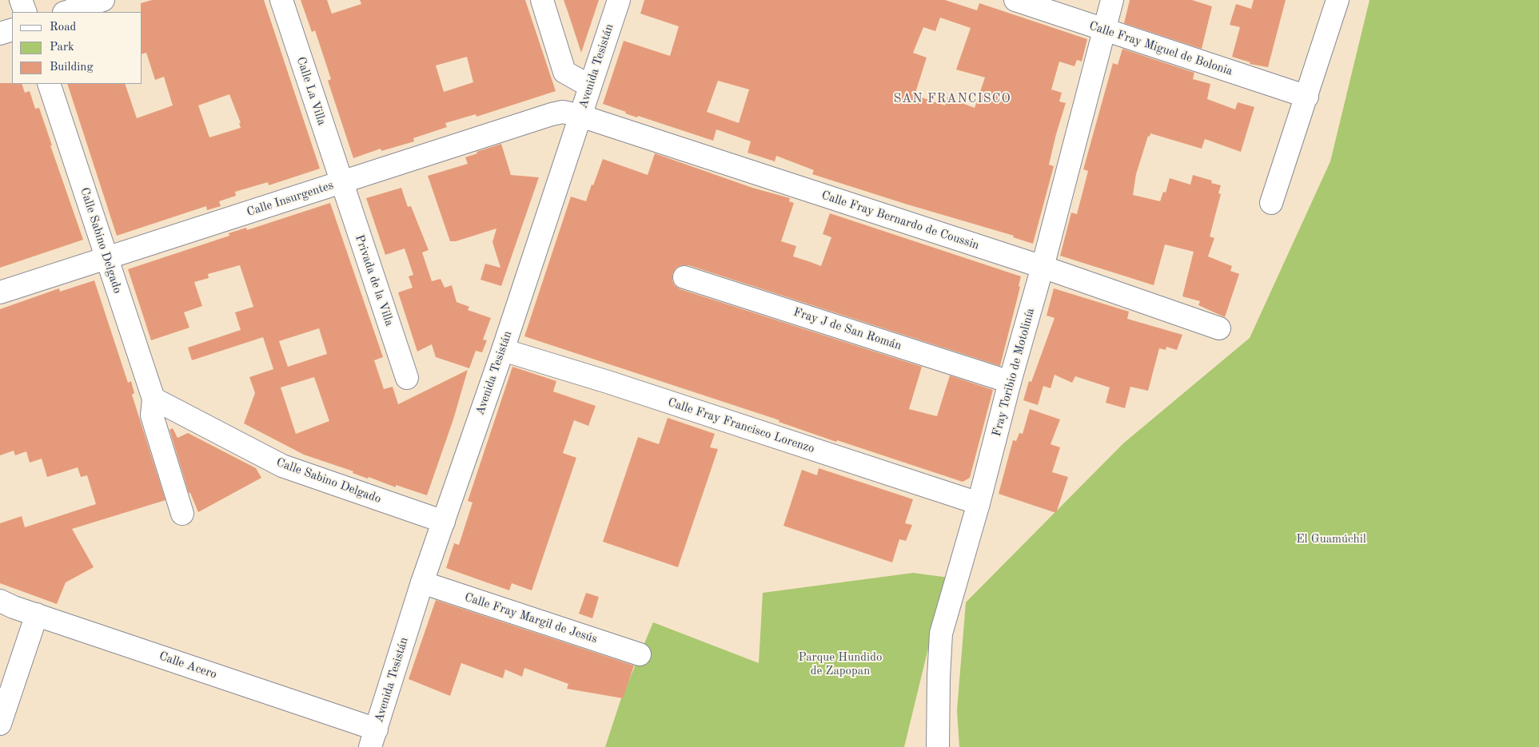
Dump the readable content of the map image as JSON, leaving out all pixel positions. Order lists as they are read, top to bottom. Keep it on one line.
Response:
{"streets":{"street":["Calle Fray Miguel de Bolonia","Avenida Tesistán","Calle La Villa","Calle Insurgentes","Calle Fray Bernardo de Coussin","Calle Sabino Delgado","Privada de la Villa","Fray J de San Román","Fray Toribio de Motolinía","Calle Fray Francisco Lorenzo","Calle Fray Margil de Jesús","Calle Acero"]},"crossings":[["Calle Fray Miguel de Bolonia","Fray Toribio de Motolinía"],["Avenida Tesistán","Calle Insurgentes"],["Avenida Tesistán","Calle Fray Bernardo de Coussin"],["Avenida Tesistán","Calle Sabino Delgado"],["Avenida Tesistán","Calle Fray Francisco Lorenzo"],["Avenida Tesistán","Calle Fray Margil de Jesús"],["Avenida Tesistán","Calle Acero"],["Calle La Villa","Calle Insurgentes"],["Calle La Villa","Privada de la Villa"],["Calle Insurgentes","Calle Fray Bernardo de Coussin"],["Calle Insurgentes","Calle Sabino Delgado"],["Calle Insurgentes","Privada de la Villa"],["Calle Fray Bernardo de Coussin","Fray Toribio de Motolinía"],["Fray J de San Román","Fray Toribio de Motolinía"],["Fray Toribio de Motolinía","Calle Fray Francisco Lorenzo"]],"districts":["SAN FRANCISCO"],"parks":["El Guamúchil","Parque Hundido de Zapopan"],"legend":["Road","Park","Building"]}
